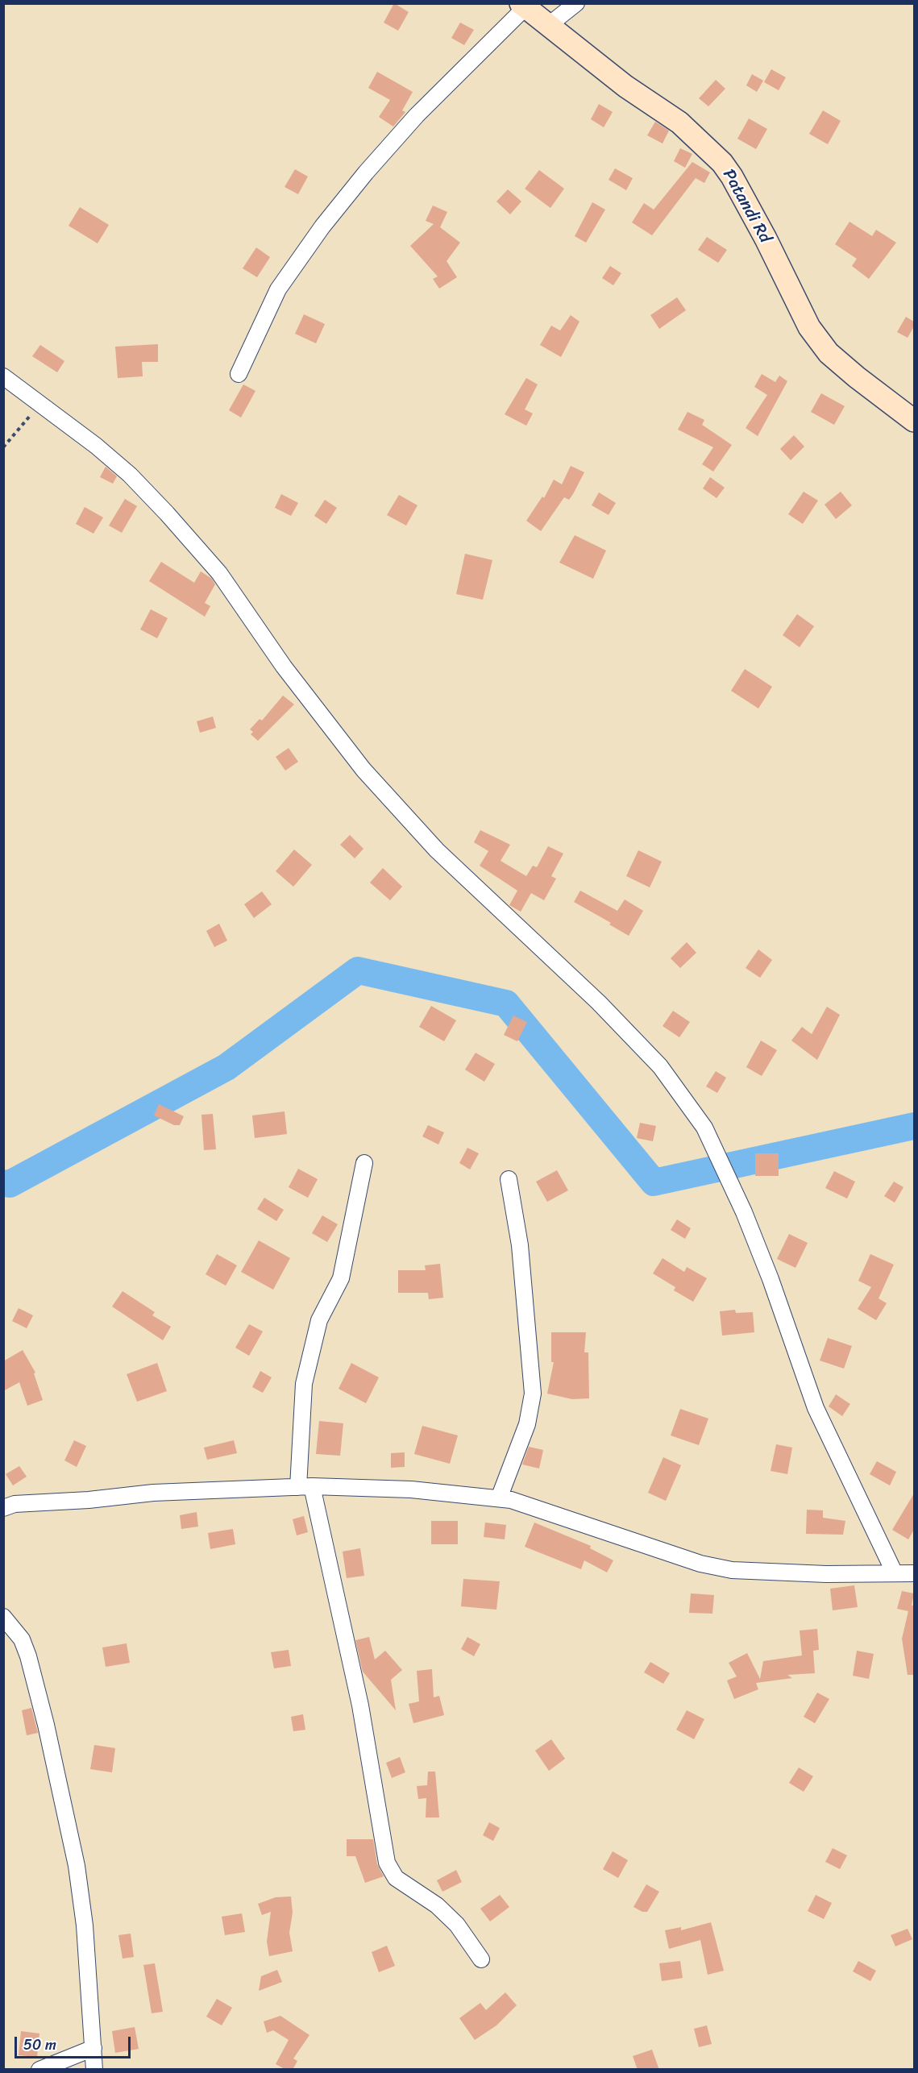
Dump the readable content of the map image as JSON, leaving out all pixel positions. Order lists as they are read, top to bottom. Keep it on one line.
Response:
{"streets":{"street":["Patandi Rd"]},"scale_bar":"50 m"}
